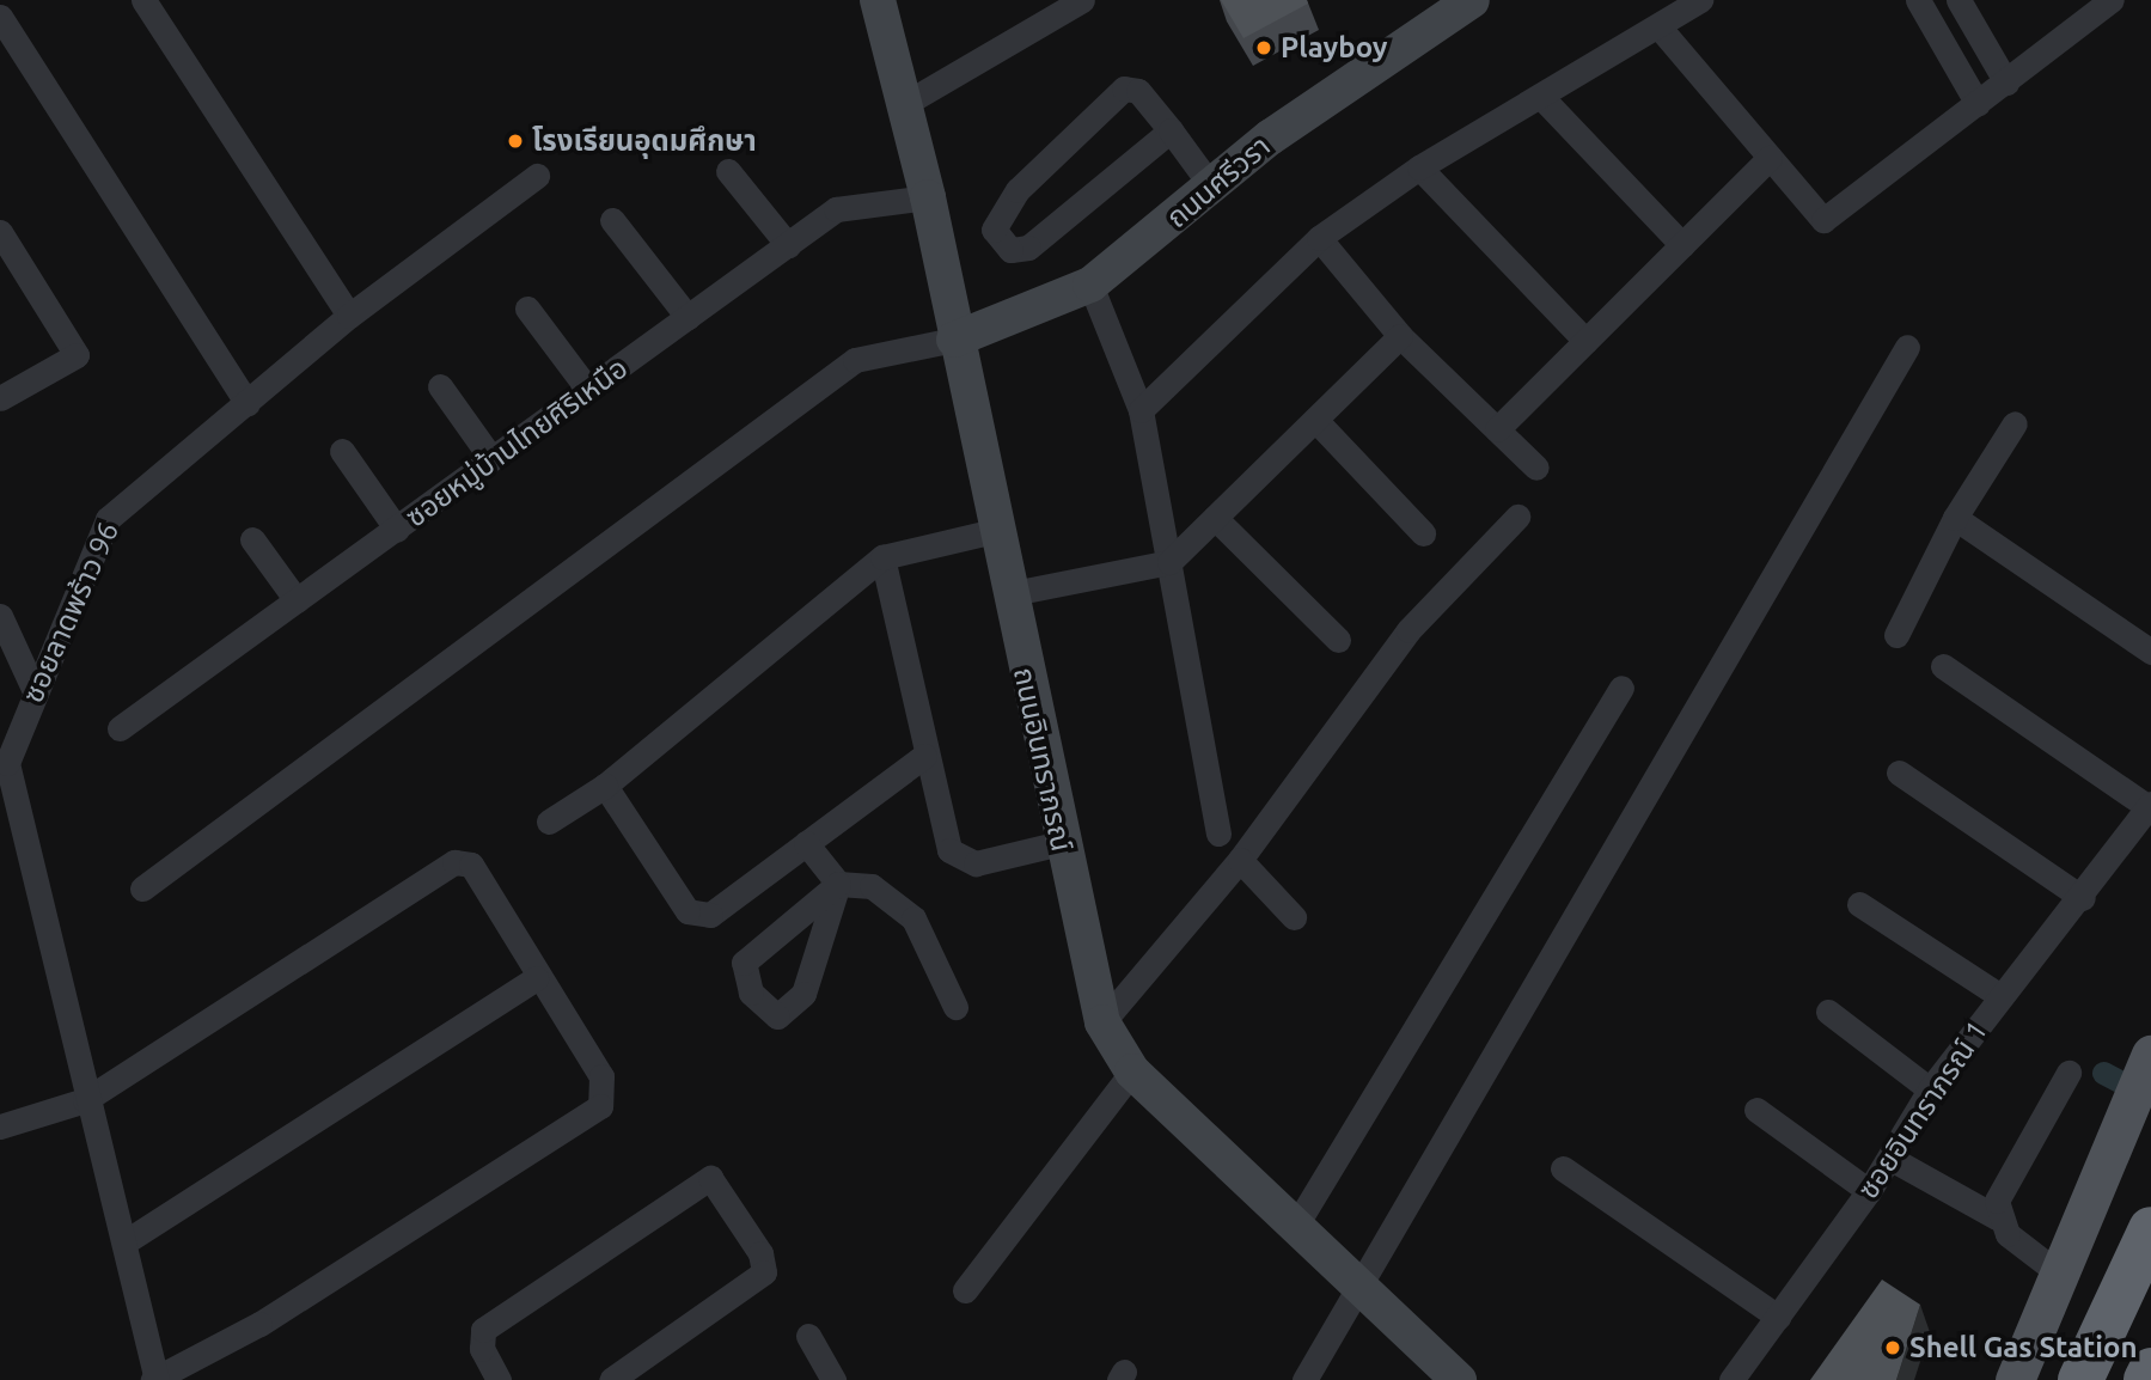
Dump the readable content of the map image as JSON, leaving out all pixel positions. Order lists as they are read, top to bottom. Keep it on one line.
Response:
{"streets":{"street":["ถนนศรีวรา","ซอยหมู่บ้านไทยศิริเหนือ","ซอยลาดพร้าว 96","ถนนอินทราภรณ์","ซอยอินทราภรณ์ 1"]},"crossings":[["ถนนศรีวรา","ถนนอินทราภรณ์"],["ซอยหมู่บ้านไทยศิริเหนือ","ถนนอินทราภรณ์"]],"places":["Playboy","โรงเรียนอุดมศึกษา","Shell Gas Station"]}
